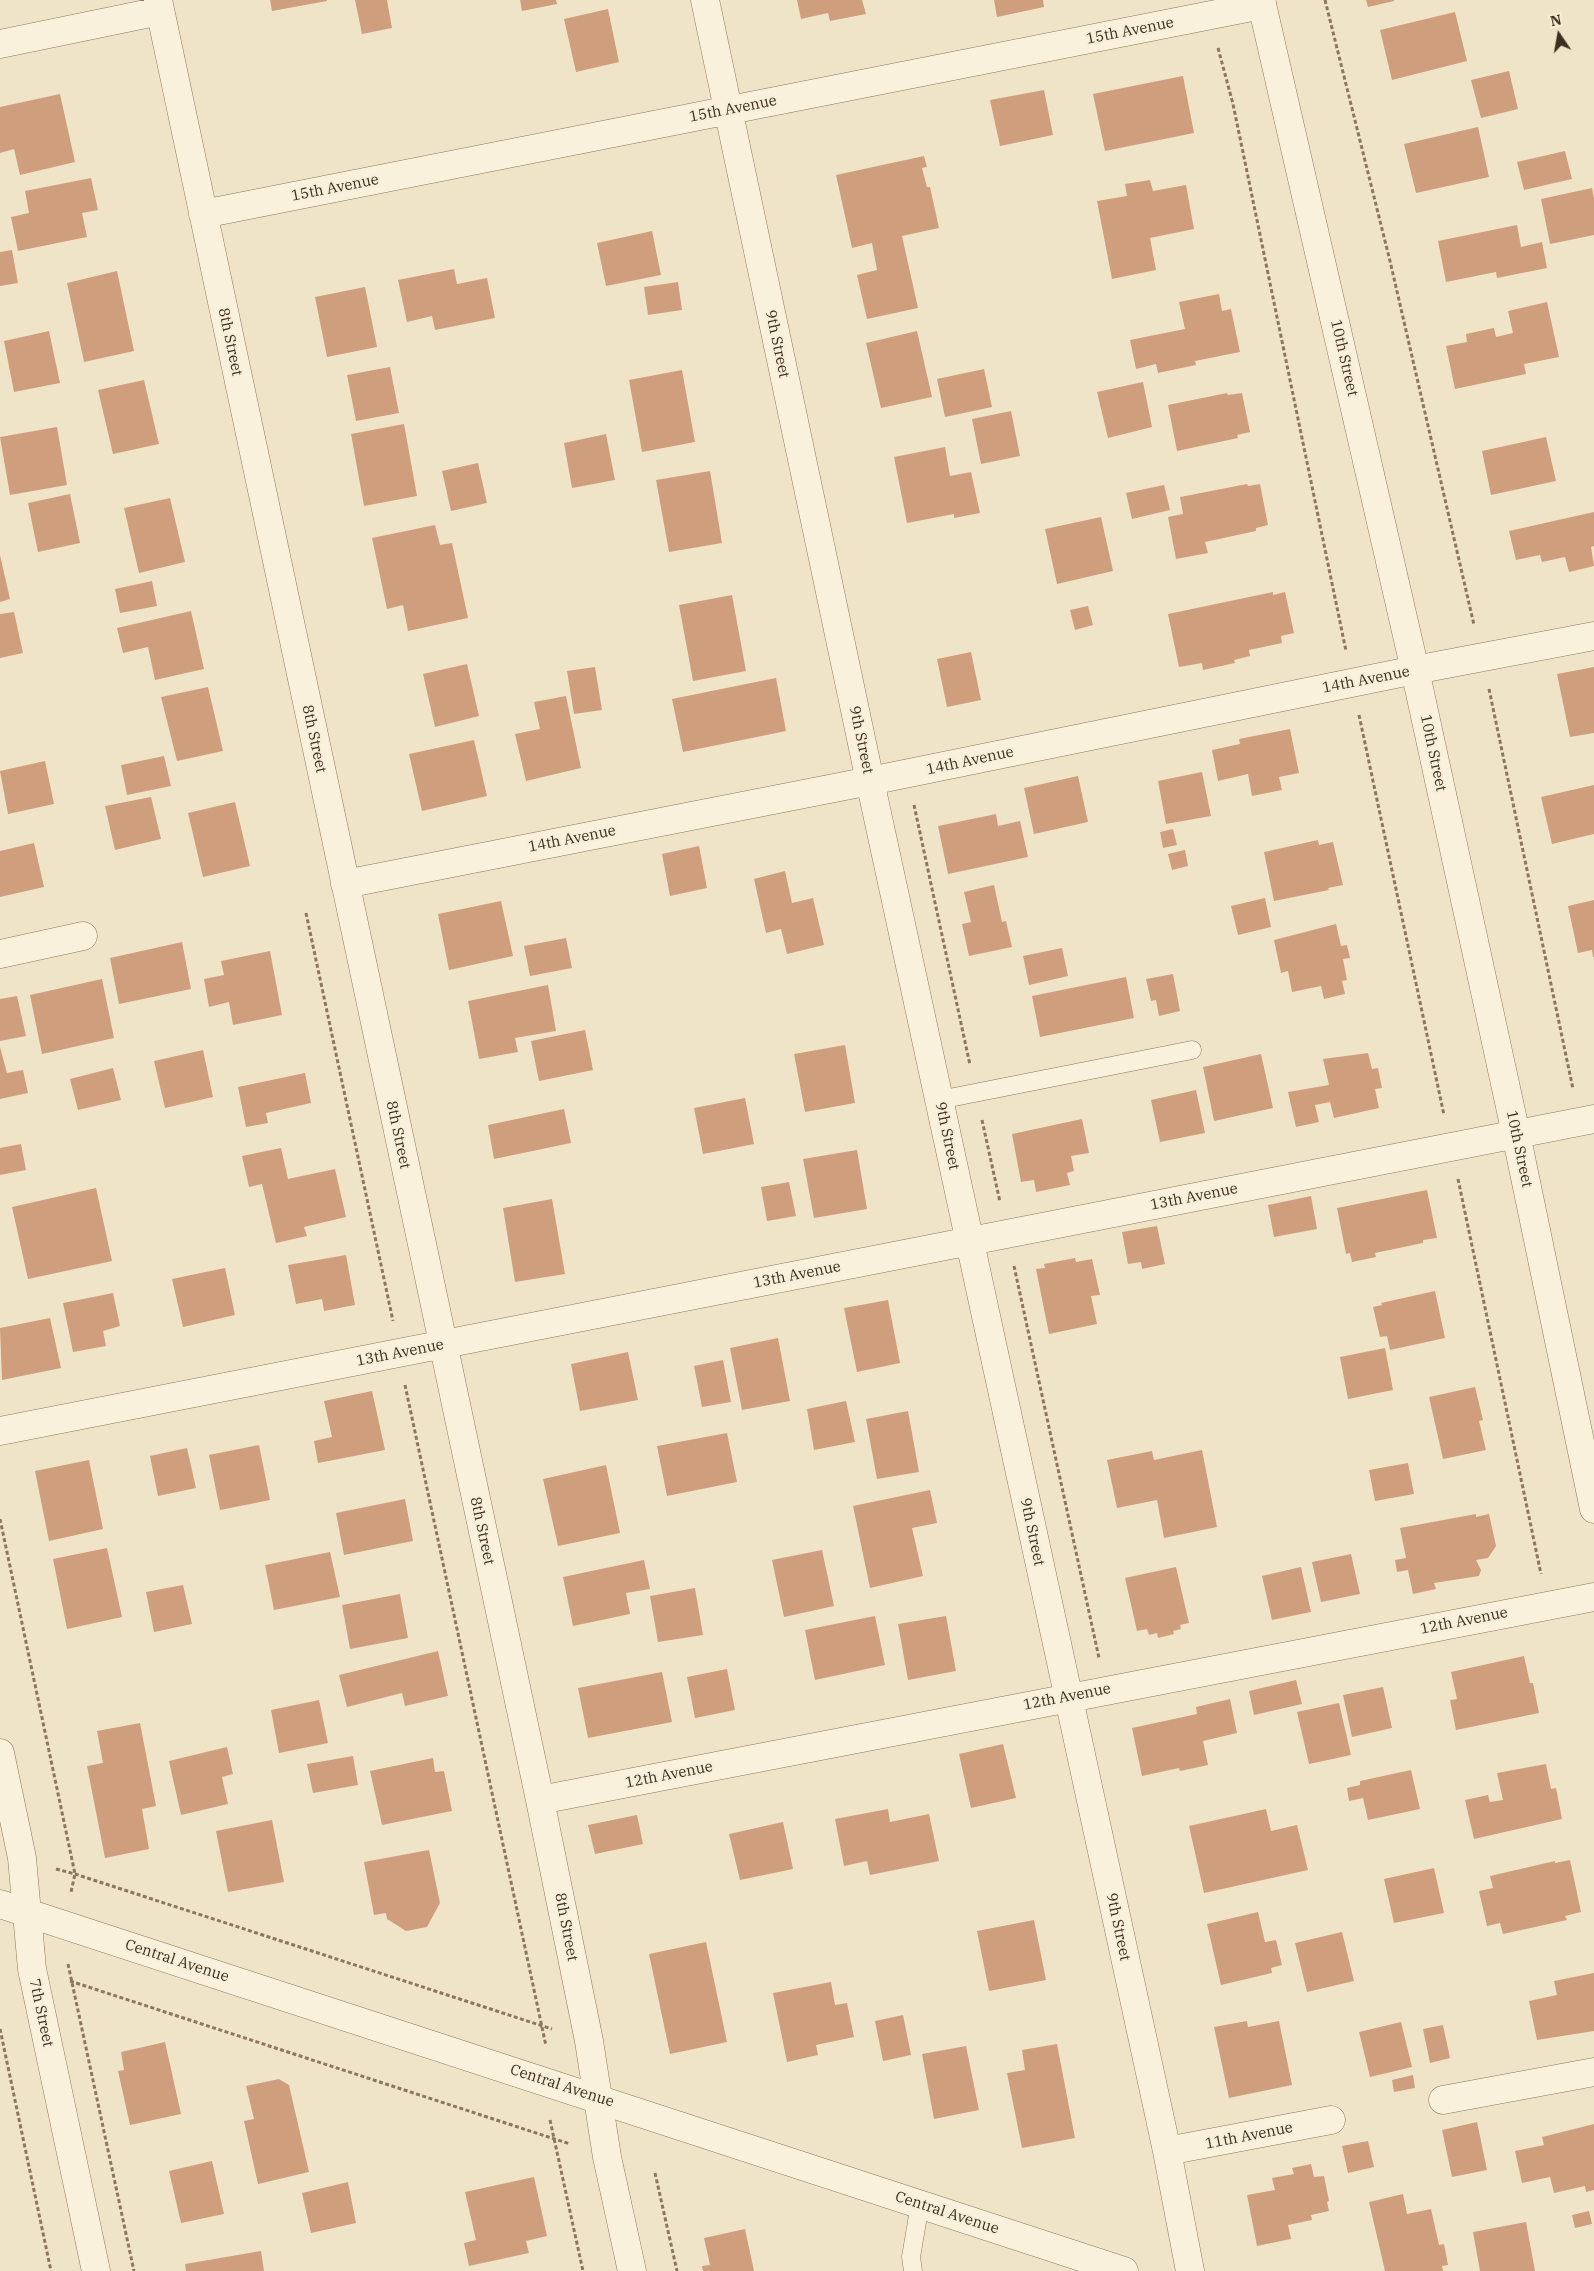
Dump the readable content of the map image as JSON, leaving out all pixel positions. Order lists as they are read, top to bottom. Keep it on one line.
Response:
{"streets":{"street":["15th Avenue","8th Street","9th Street","10th Street","14th Avenue","13th Avenue","12th Avenue","Central Avenue","7th Street","11th Avenue"]},"crossings":[["15th Avenue","8th Street"],["15th Avenue","9th Street"],["15th Avenue","10th Street"],["8th Street","14th Avenue"],["8th Street","13th Avenue"],["8th Street","12th Avenue"],["8th Street","Central Avenue"],["9th Street","14th Avenue"],["9th Street","13th Avenue"],["9th Street","12th Avenue"],["9th Street","11th Avenue"],["10th Street","14th Avenue"],["10th Street","13th Avenue"],["Central Avenue","7th Street"]],"north":"top"}
